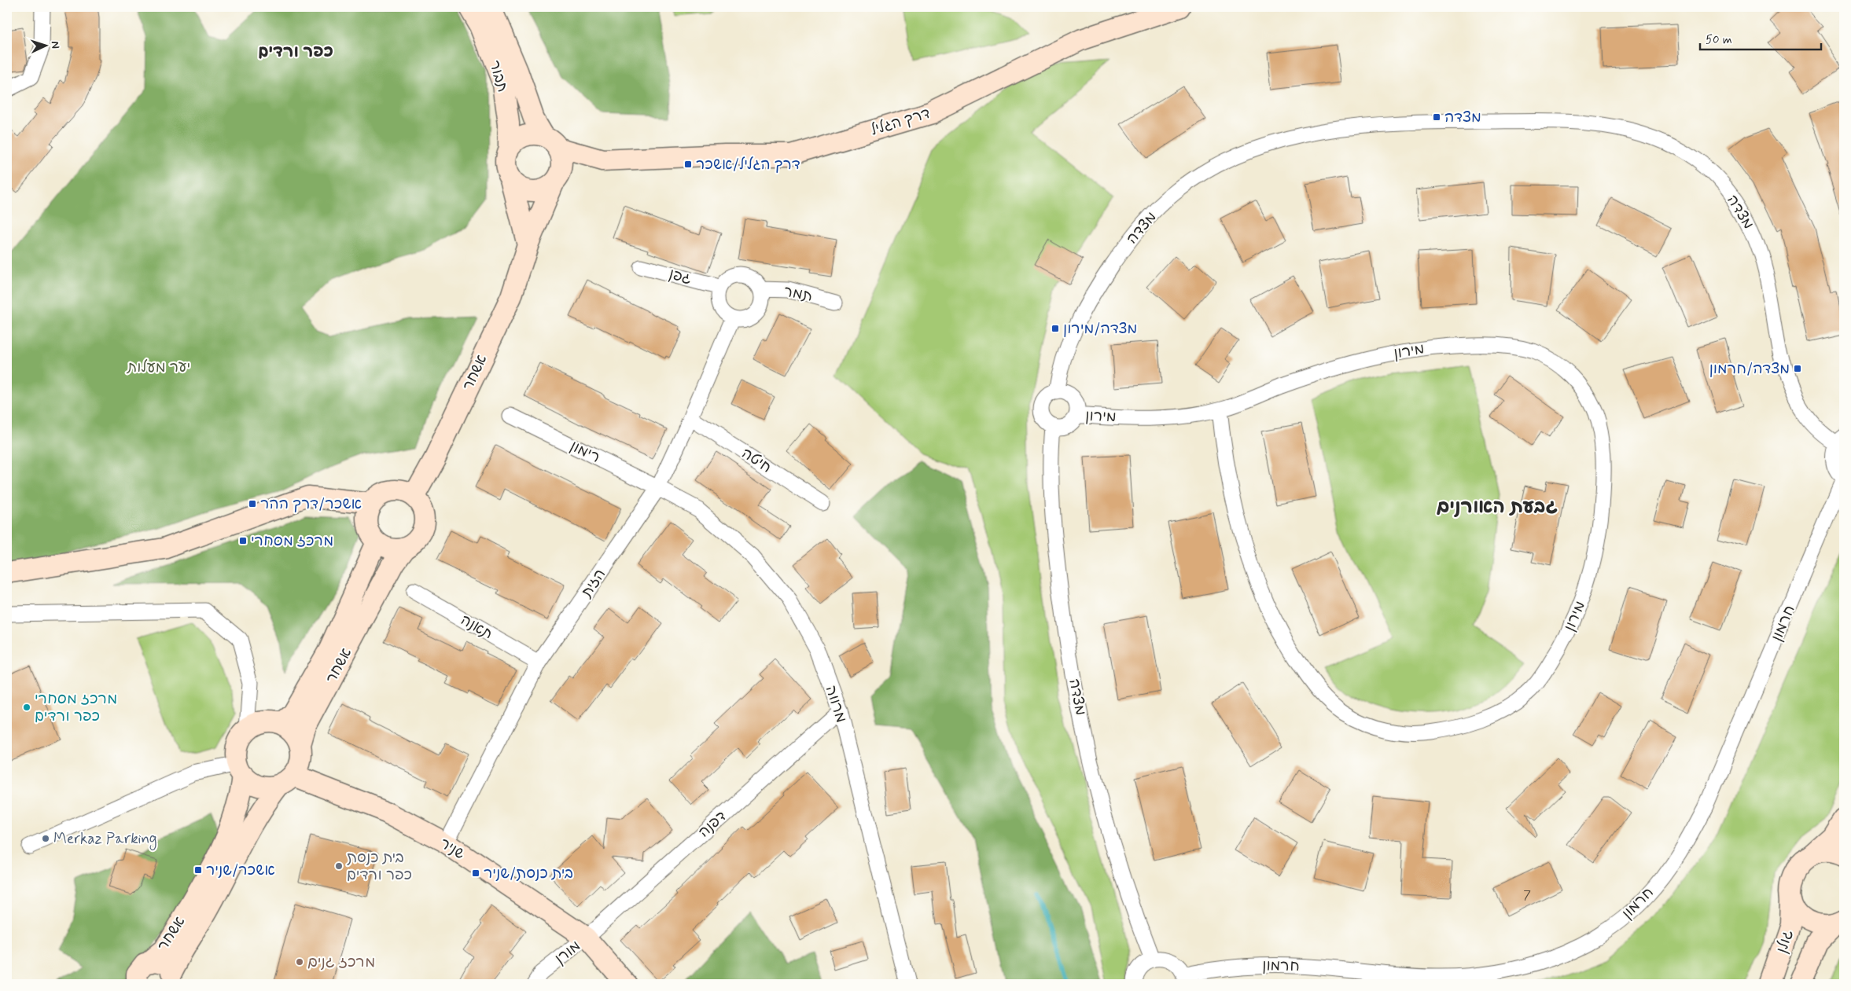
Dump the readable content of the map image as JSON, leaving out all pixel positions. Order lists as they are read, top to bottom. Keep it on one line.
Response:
{"streets":{"street":["תבור","דרך הגליל","מצדה","גפן","תמר","מירון","אשחר","רימון","חיטה","הזית","חרמון","תאנה","מרווה","דפנה","שניר","גולן","מורן"]},"crossings":[["תבור","דרך הגליל"],["תבור","אשחר"],["דרך הגליל","אשחר"],["מצדה","מירון"],["גפן","תמר"],["גפן","הזית"],["תמר","הזית"],["אשחר","שניר"],["רימון","הזית"],["רימון","מרווה"],["חיטה","הזית"],["הזית","תאנה"],["הזית","מרווה"],["הזית","שניר"],["מרווה","דפנה"],["דפנה","שניר"],["דפנה","מורן"],["שניר","מורן"]],"districts":["כפר ורדים","גבעת האורנים"],"parks":["יער מעלות"],"places":{"transit":["מצדה","דרך הגליל/אשכר","מצדה/מירון","מצדה/חרמון","אשכר/דרך ההר","מרכז מסחרי","אשכר/שניר","בית כנסת/שניר"],"other":["מרכז מסחרי כפר ורדים","Merkaz Parking","בית כנסת כפר ורדים","מרכז גנים"]},"house_numbers":["7"],"scale_bar":"50 m","north":"right"}
